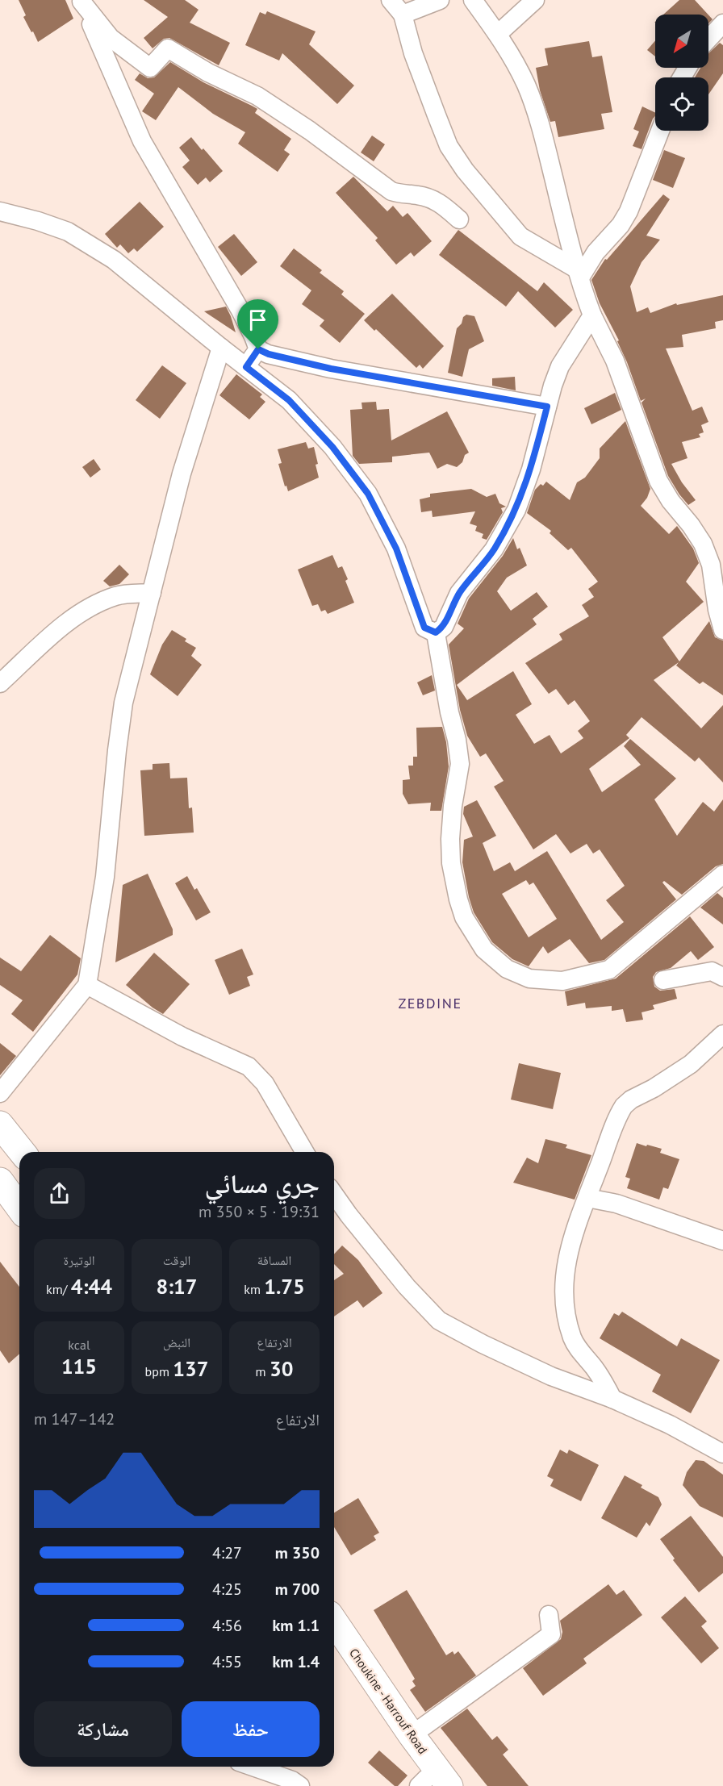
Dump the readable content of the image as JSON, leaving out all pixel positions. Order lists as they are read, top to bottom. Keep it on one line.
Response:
{"streets":{"main road":["Choukine - Harrouf Road"]},"districts":["ZEBDINE"],"north":"bottom left","page":{"heading":["جري مسائي","19:31 · 5 × 350 m"],"stats":[["المسافة","1.75 km"],["الوقت","8:17"],["الوتيرة","4:44 /km"],["الارتفاع","30 m"],["النبض","137 bpm"],["kcal","115"]],"chart":["الارتفاع","142–147 m"],"list":[{"name":"350 m","note":"4:27"},{"name":"700 m","note":"4:25"},{"name":"1.1 km","note":"4:56"},{"name":"1.4 km","note":"4:55"}],"buttons":["حفظ","مشاركة"]}}
